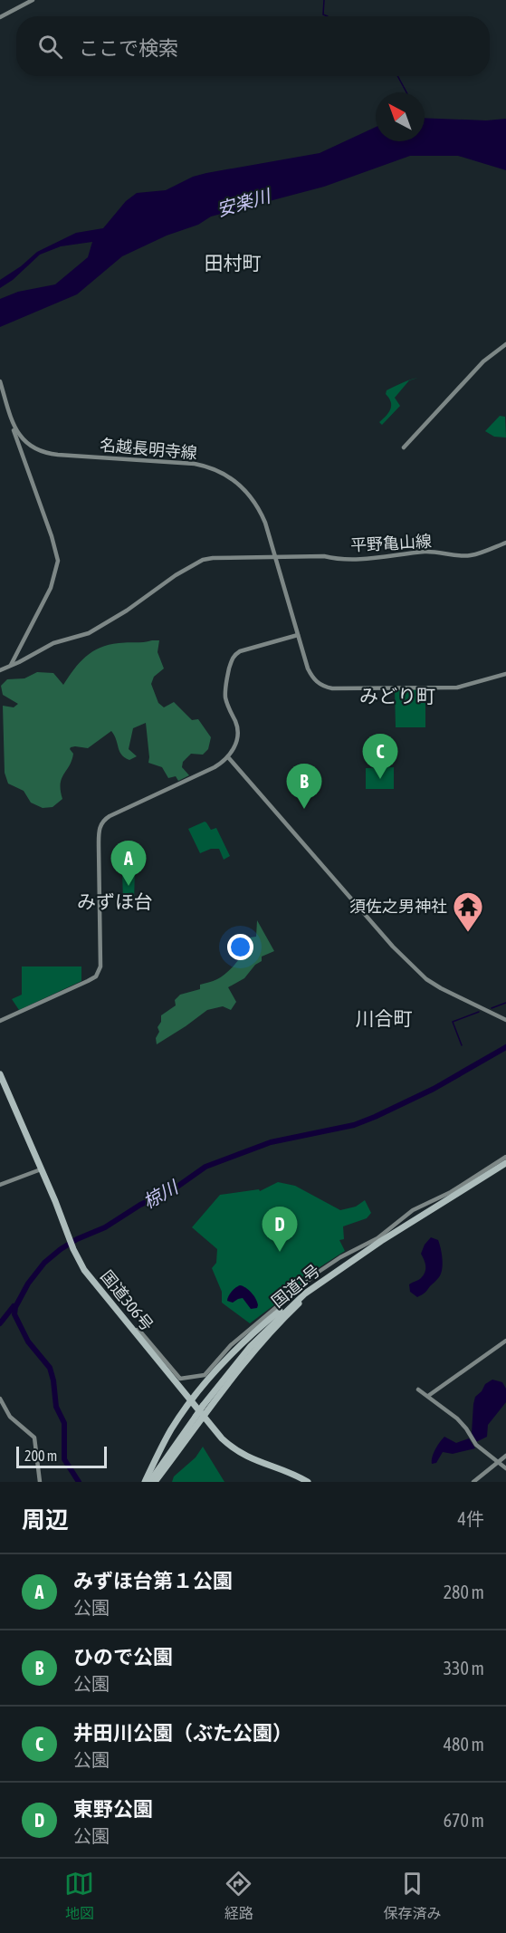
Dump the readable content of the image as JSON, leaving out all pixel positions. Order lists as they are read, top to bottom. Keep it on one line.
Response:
{"streets":{"highway":["国道1号","国道306号"],"street":["名越長明寺線","平野亀山線"]},"crossings":[["名越長明寺線","平野亀山線"]],"districts":["田村町","みどり町","みずほ台","川合町"],"water":["安楽川","椋川"],"places":{"temple":["須佐之男神社"]},"scale_bar":"200 m","north":"top left","page":{"search":"ここで検索","pins":["C","B","A","D"],"scale":"200 m","heading":["周辺","4件"],"list":[{"mark":"A","name":"みずほ台第１公園","note":"公園","value":"280 m"},{"mark":"B","name":"ひので公園","note":"公園","value":"330 m"},{"mark":"C","name":"井田川公園（ぶた公園）","note":"公園","value":"480 m"},{"mark":"D","name":"東野公園","note":"公園","value":"670 m"}],"nav":["地図","経路","保存済み"]}}
